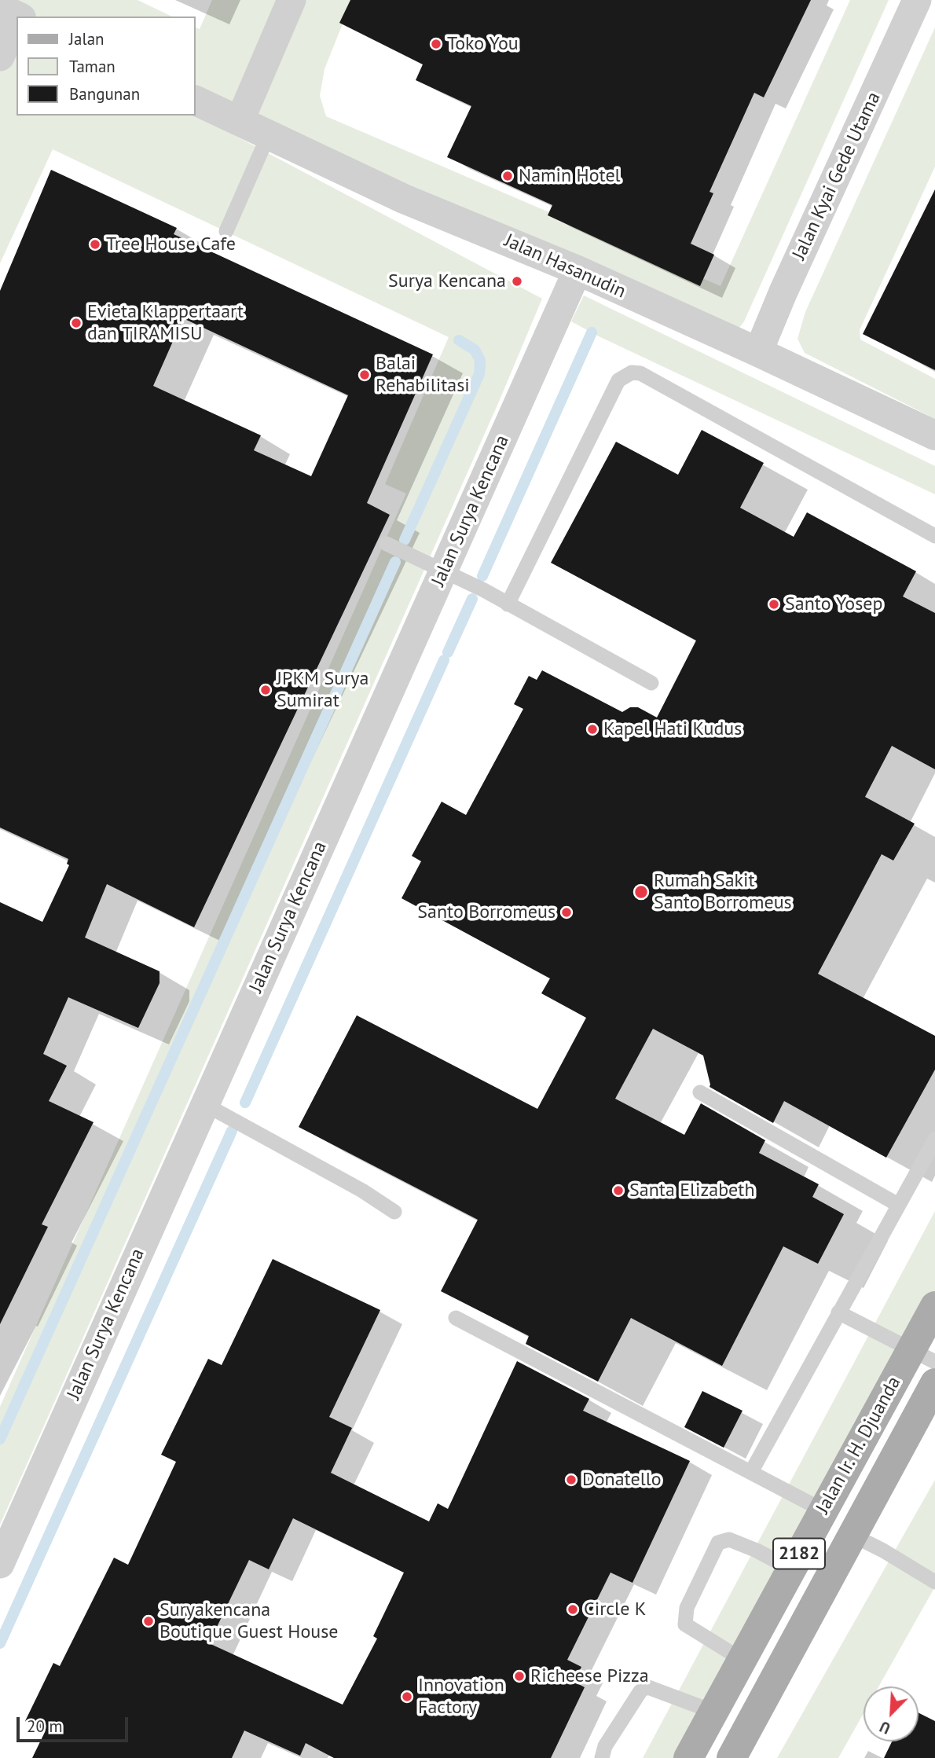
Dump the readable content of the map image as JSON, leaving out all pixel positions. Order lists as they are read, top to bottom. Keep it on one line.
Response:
{"streets":{"main road":["Jalan Ir. H. Djuanda","2182"],"street":["Jalan Kyai Gede Utama","Jalan Hasanudin","Jalan Surya Kencana"]},"crossings":[["Jalan Kyai Gede Utama","Jalan Hasanudin"],["Jalan Hasanudin","Jalan Surya Kencana"]],"places":["Toko You","Namin Hotel","Tree House Cafe","Surya Kencana","Evieta Klappertaart dan TIRAMISU","Balai Rehabilitasi","Santo Yosep","JPKM Surya Sumirat","Kapel Hati Kudus","Rumah Sakit Santo Borromeus","Santo Borromeus","Santa Elizabeth","Donatello","Circle K","Suryakencana Boutique Guest House","Richeese Pizza","Innovation Factory"],"legend":["Jalan","Taman","Bangunan"],"scale_bar":"20 m","north":"bottom left"}
